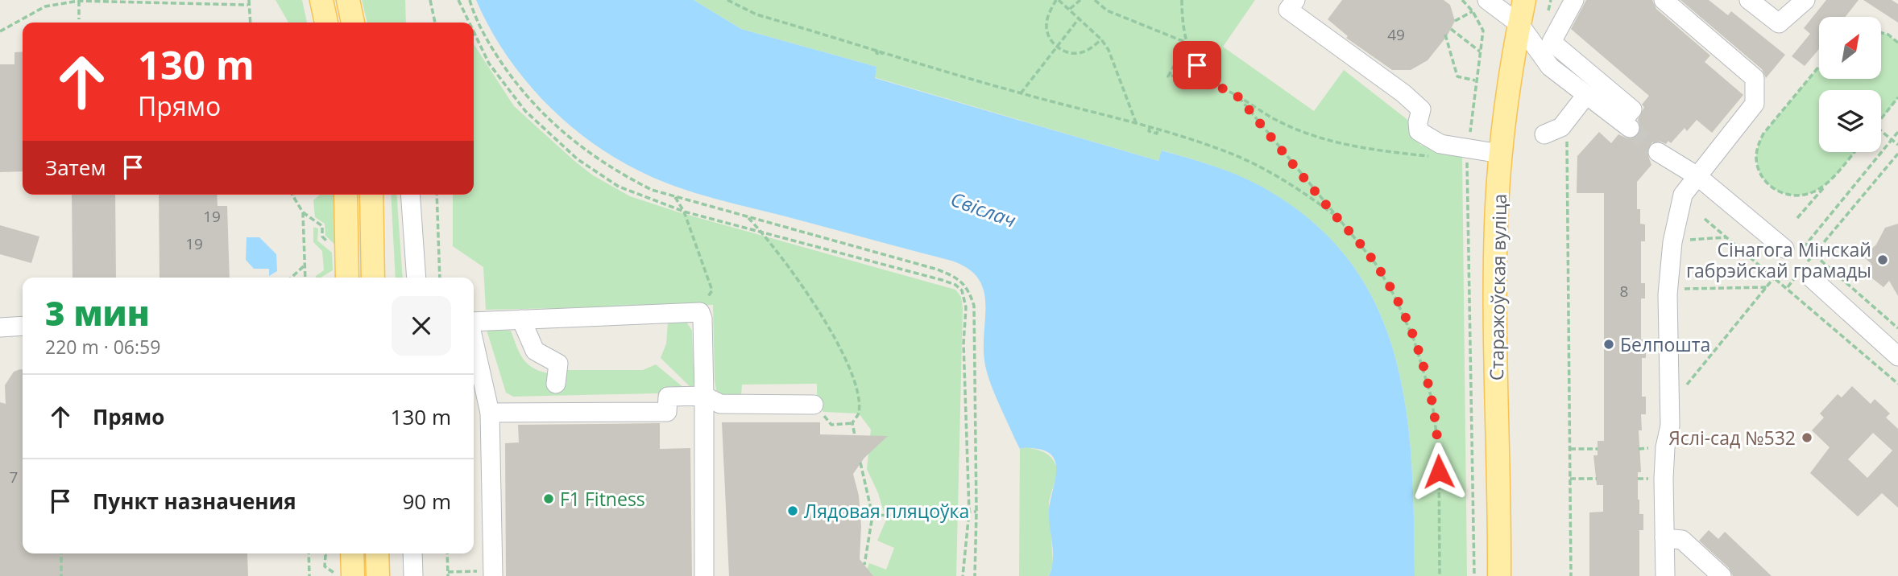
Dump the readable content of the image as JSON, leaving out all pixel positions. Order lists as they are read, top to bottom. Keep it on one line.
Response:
{"streets":{"main road":["Старажоўская вуліца"]},"water":["Свіслач"],"places":["Сінагога Мінскай габрэйскай грамады","Белпошта","Яслі-сад №532","F1 Fitness","Лядовая пляцоўка"],"house_numbers":["49","19","19","8","7"],"north":"top right","page":{"turn":["130 m","Прямо"],"then":"Затем","heading":["3 мин","220 m · 06:59"],"list":[{"name":"Прямо","value":"130 m"},{"name":"Пункт назначения","value":"90 m"}]}}
